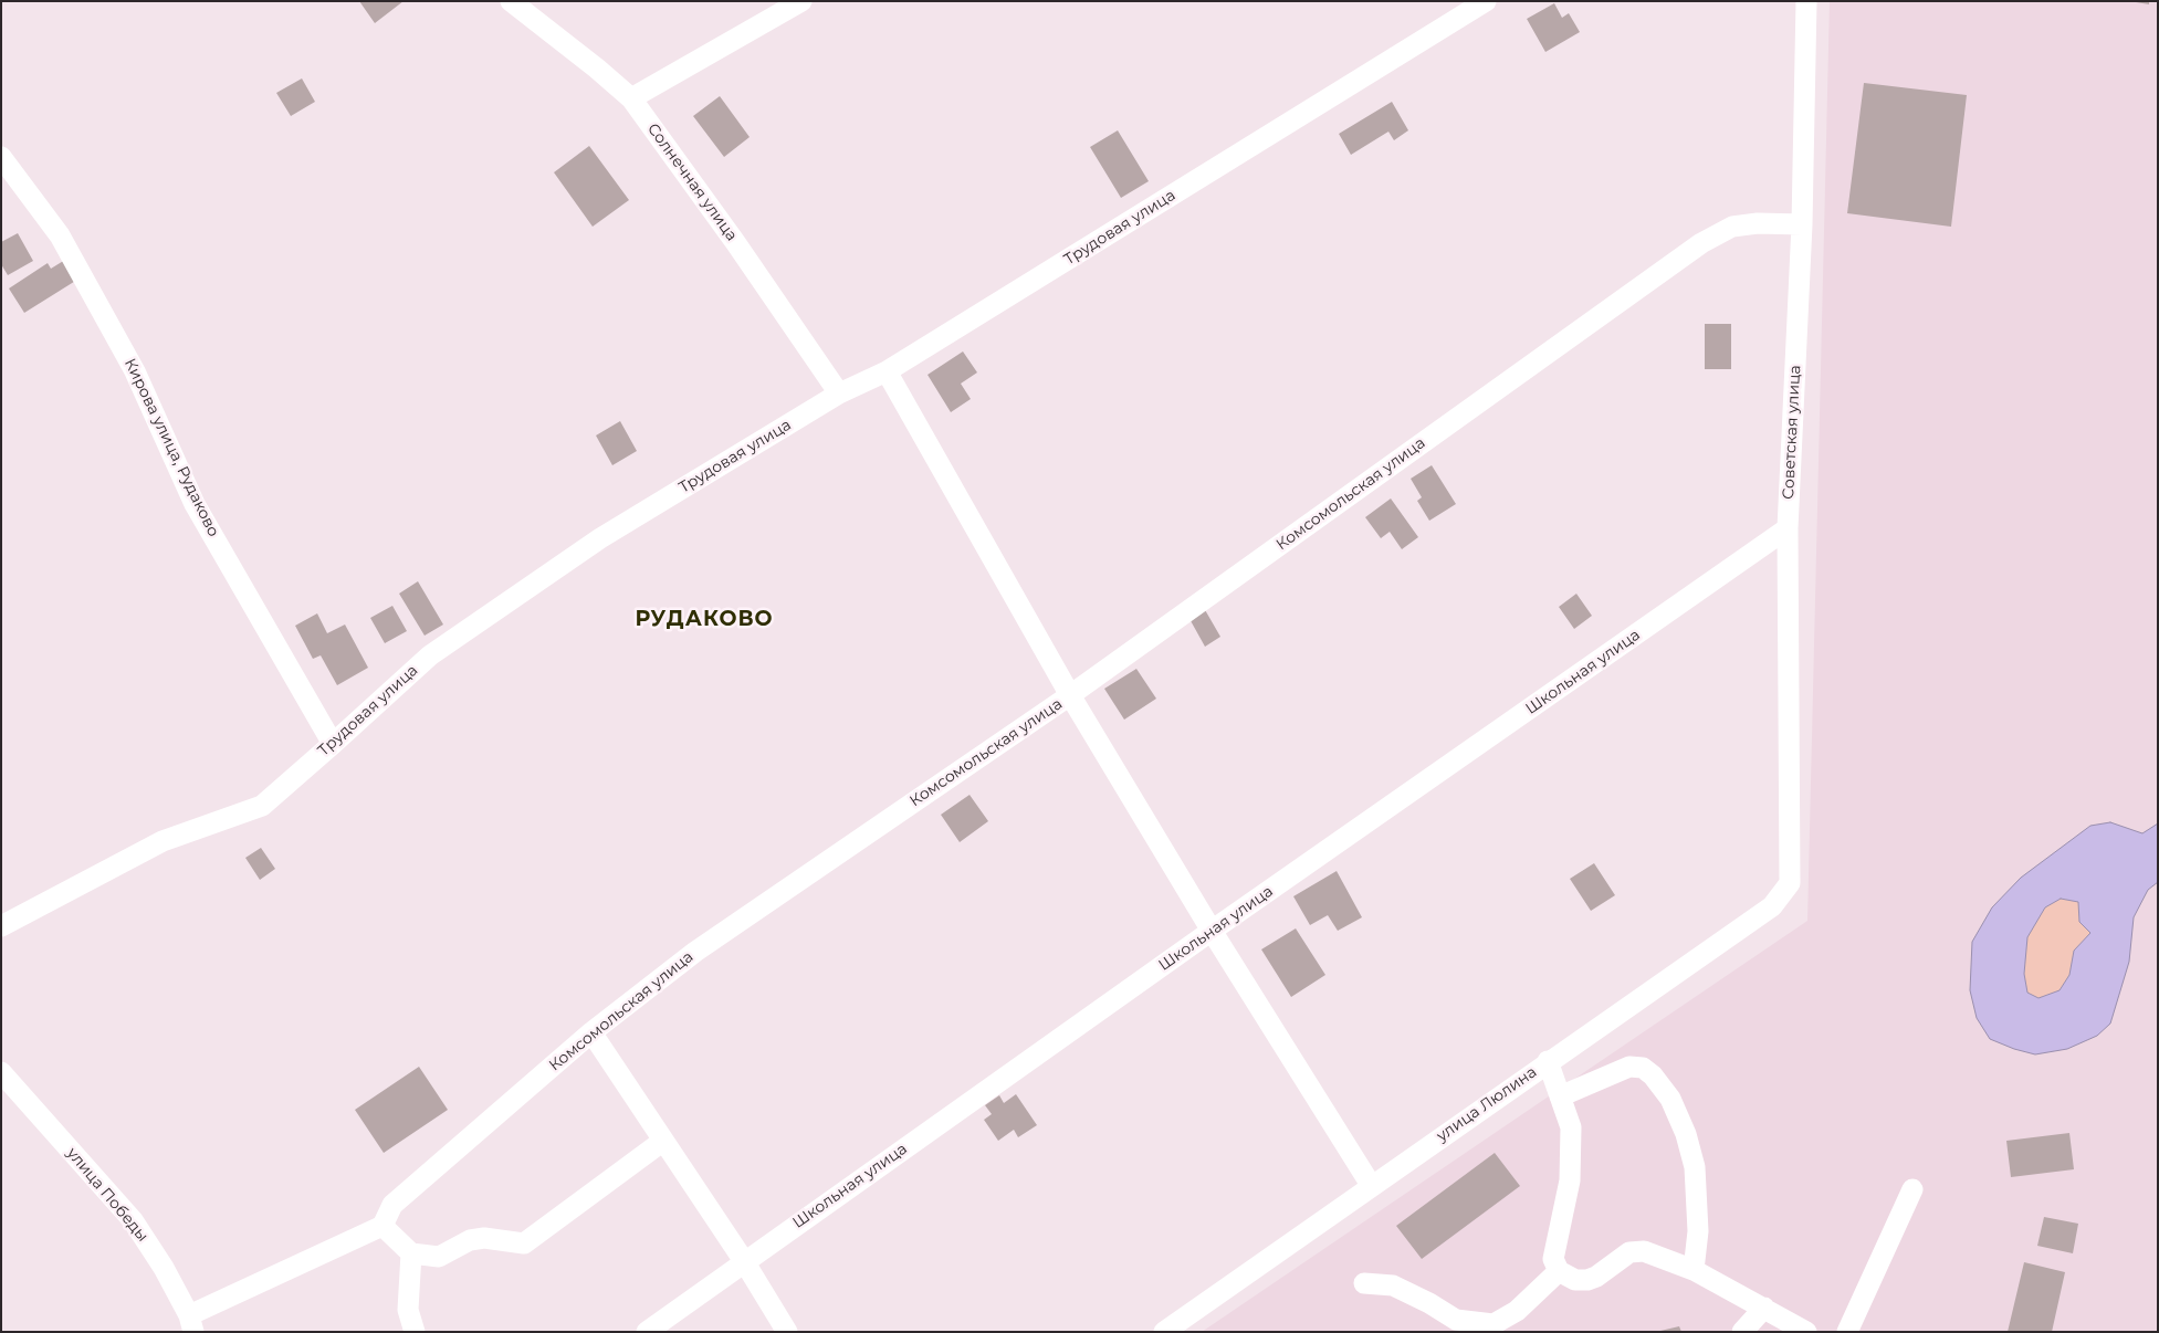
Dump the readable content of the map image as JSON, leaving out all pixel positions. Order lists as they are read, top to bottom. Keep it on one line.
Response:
{"streets":{"street":["Солнечная улица","Трудовая улица","Советская улица","Кирова улица, Рудаково","Комсомольская улица","Школьная улица","улица Люлина","улица Победы"]},"crossings":[["Солнечная улица","Трудовая улица"],["Трудовая улица","Кирова улица, Рудаково"],["Советская улица","Комсомольская улица"],["Советская улица","Школьная улица"],["Советская улица","улица Люлина"]],"districts":["РУДАКОВО"]}
